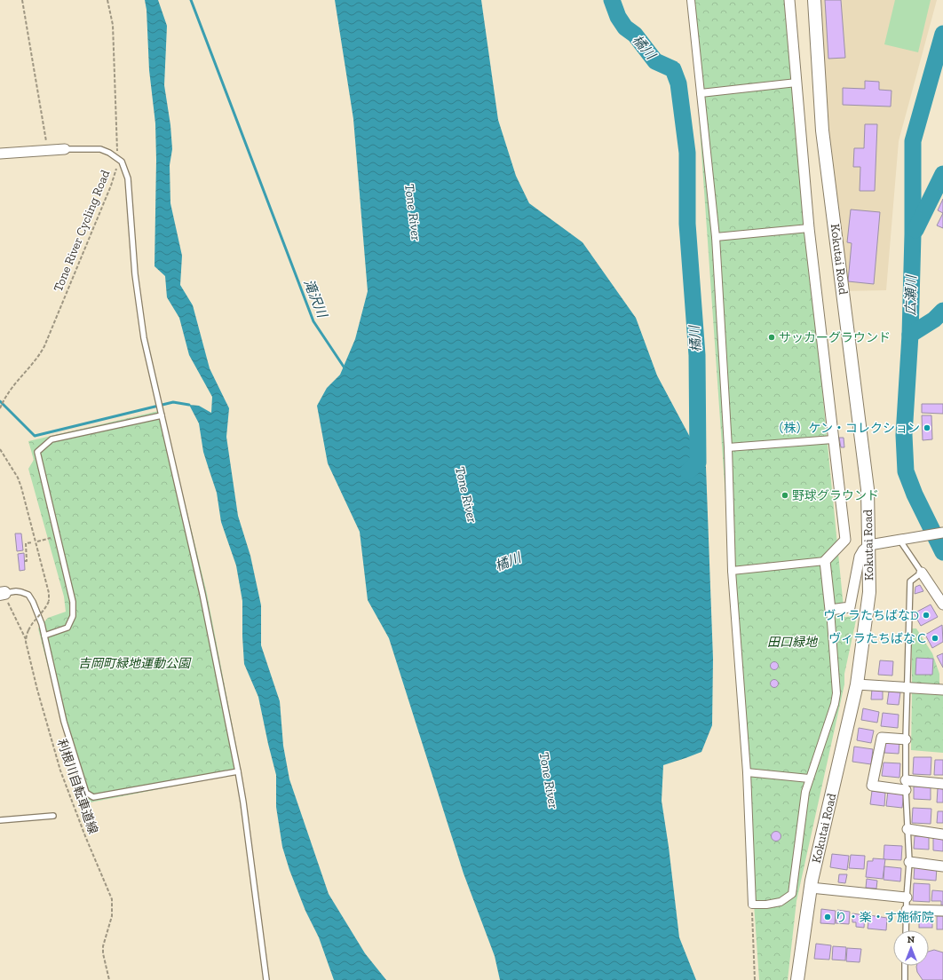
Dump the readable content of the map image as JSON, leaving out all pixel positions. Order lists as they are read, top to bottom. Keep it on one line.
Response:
{"streets":{"street":["Kokutai Road"],"path":["Tone River Cycling Road","利根川自転車道線"]},"water":["橘川","Tone River","広瀬川","滝沢川"],"parks":["田口緑地","吉岡町緑地運動公園"],"places":["サッカーグラウンド","（株）ケン・コレクション","野球グラウンド","ヴィラたちばなD","ヴィラたちばなＣ","り・楽・す施術院"],"north":"top"}
